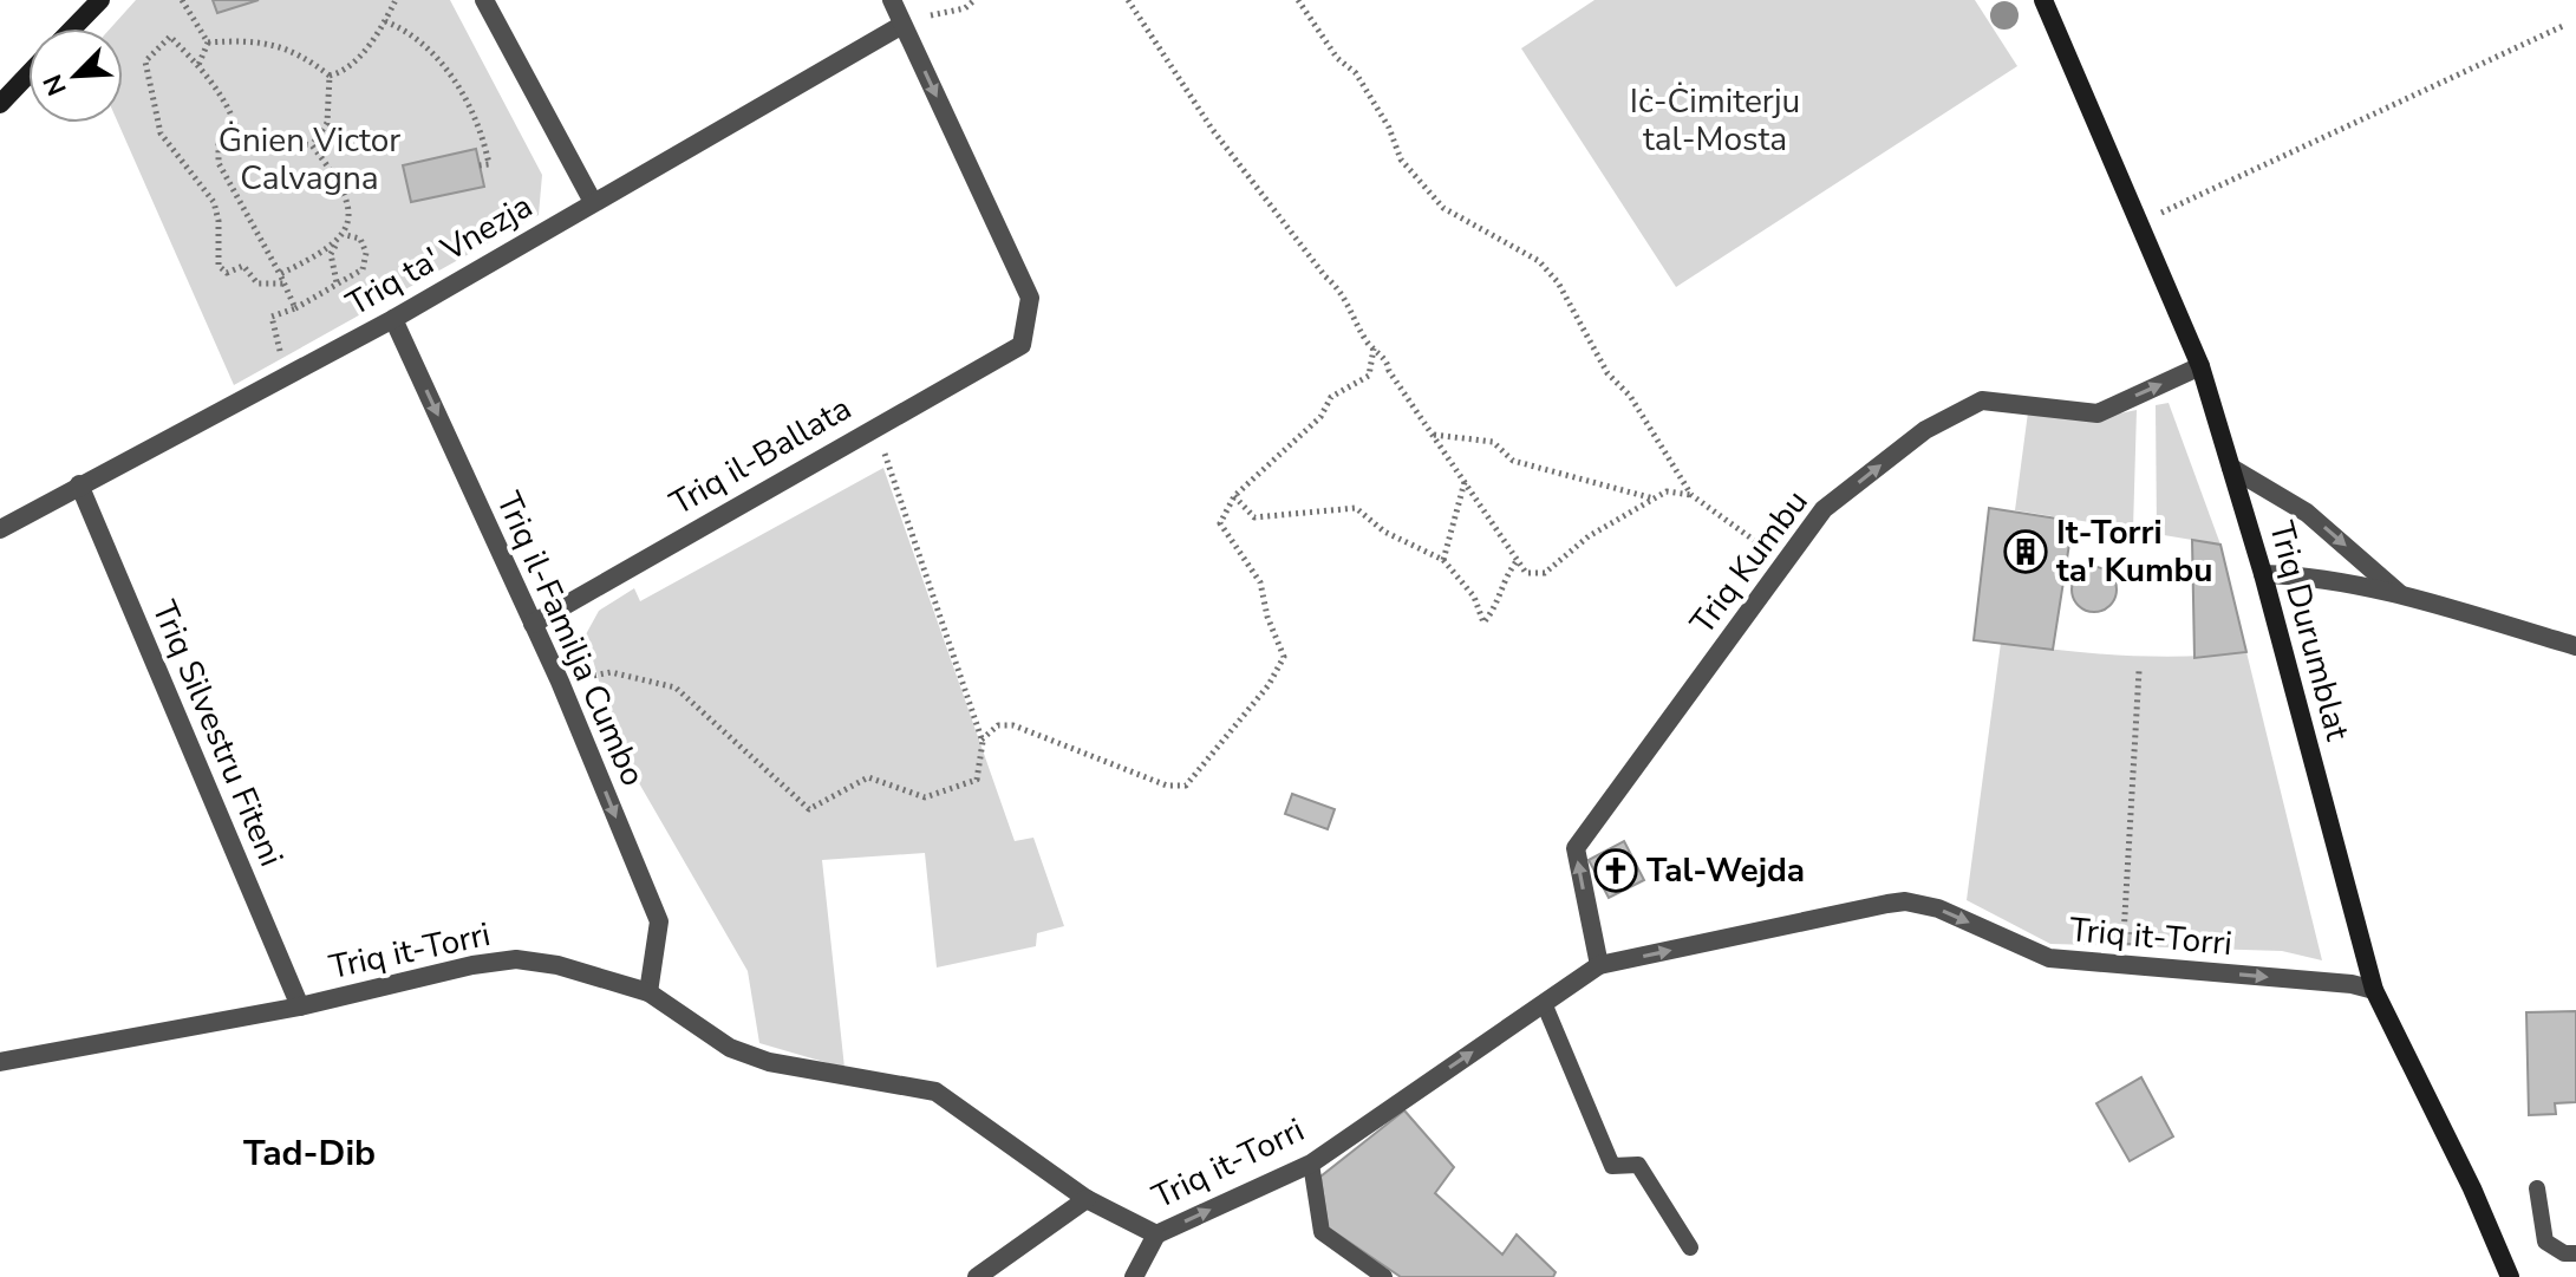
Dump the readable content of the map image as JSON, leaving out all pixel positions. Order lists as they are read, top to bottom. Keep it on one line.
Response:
{"streets":{"street":["Triq ta' Vnezja","Triq il-Ballata","Triq Kumbu","Triq Durumblat","Triq il-Familja Cumbo","Triq Silvestru Fiteni","Triq it-Torri"]},"crossings":[["Triq ta' Vnezja","Triq il-Ballata"],["Triq ta' Vnezja","Triq il-Familja Cumbo"],["Triq ta' Vnezja","Triq Silvestru Fiteni"],["Triq il-Ballata","Triq il-Familja Cumbo"],["Triq Kumbu","Triq Durumblat"],["Triq Kumbu","Triq it-Torri"],["Triq Durumblat","Triq it-Torri"],["Triq il-Familja Cumbo","Triq it-Torri"],["Triq Silvestru Fiteni","Triq it-Torri"]],"one_way":["Triq Kumbu","Triq il-Familja Cumbo","Triq it-Torri"],"districts":["Tad-Dib"],"parks":["Iċ-Ċimiterju tal-Mosta","Ġnien Victor Calvagna"],"places":{"building":["It-Torri ta' Kumbu"],"church":["Tal-Wejda"]},"north":"bottom left"}
